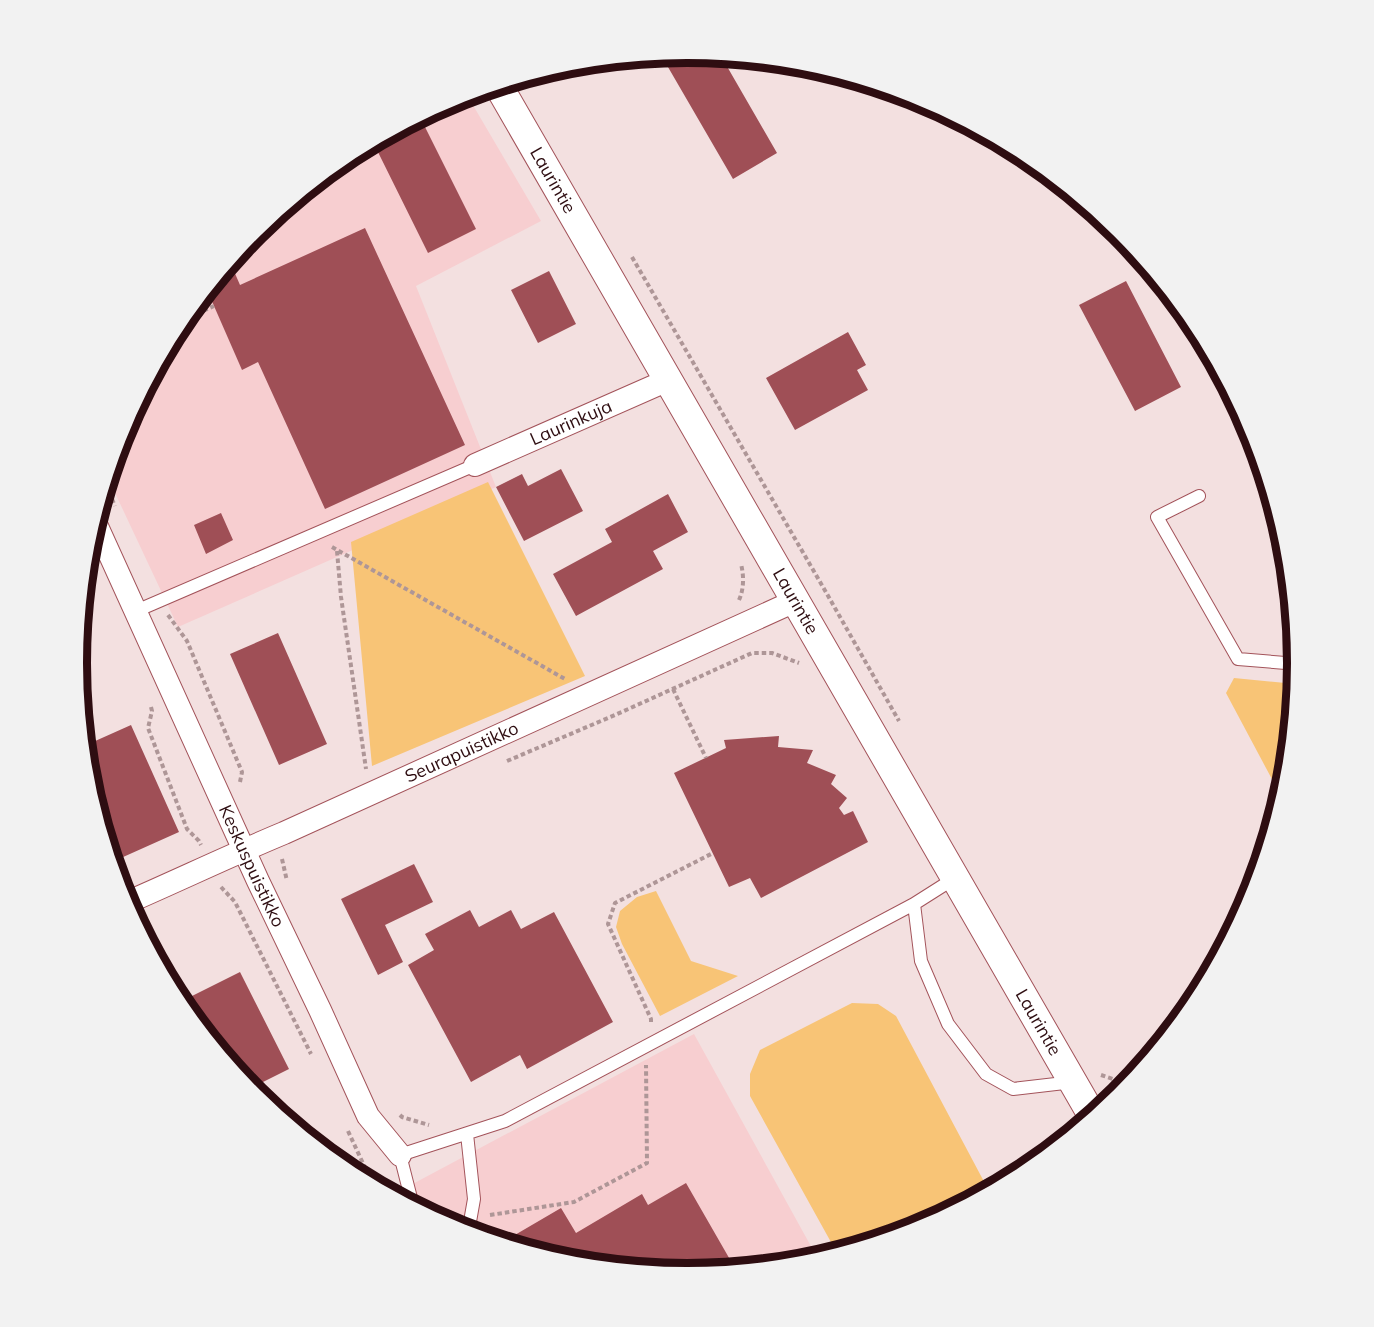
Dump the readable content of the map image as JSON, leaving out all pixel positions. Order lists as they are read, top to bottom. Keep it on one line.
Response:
{"streets":{"street":["Laurintie","Laurinkuja","Seurapuistikko","Keskuspuistikko"]},"crossings":[["Laurintie","Laurinkuja"],["Laurintie","Seurapuistikko"],["Seurapuistikko","Keskuspuistikko"]]}
